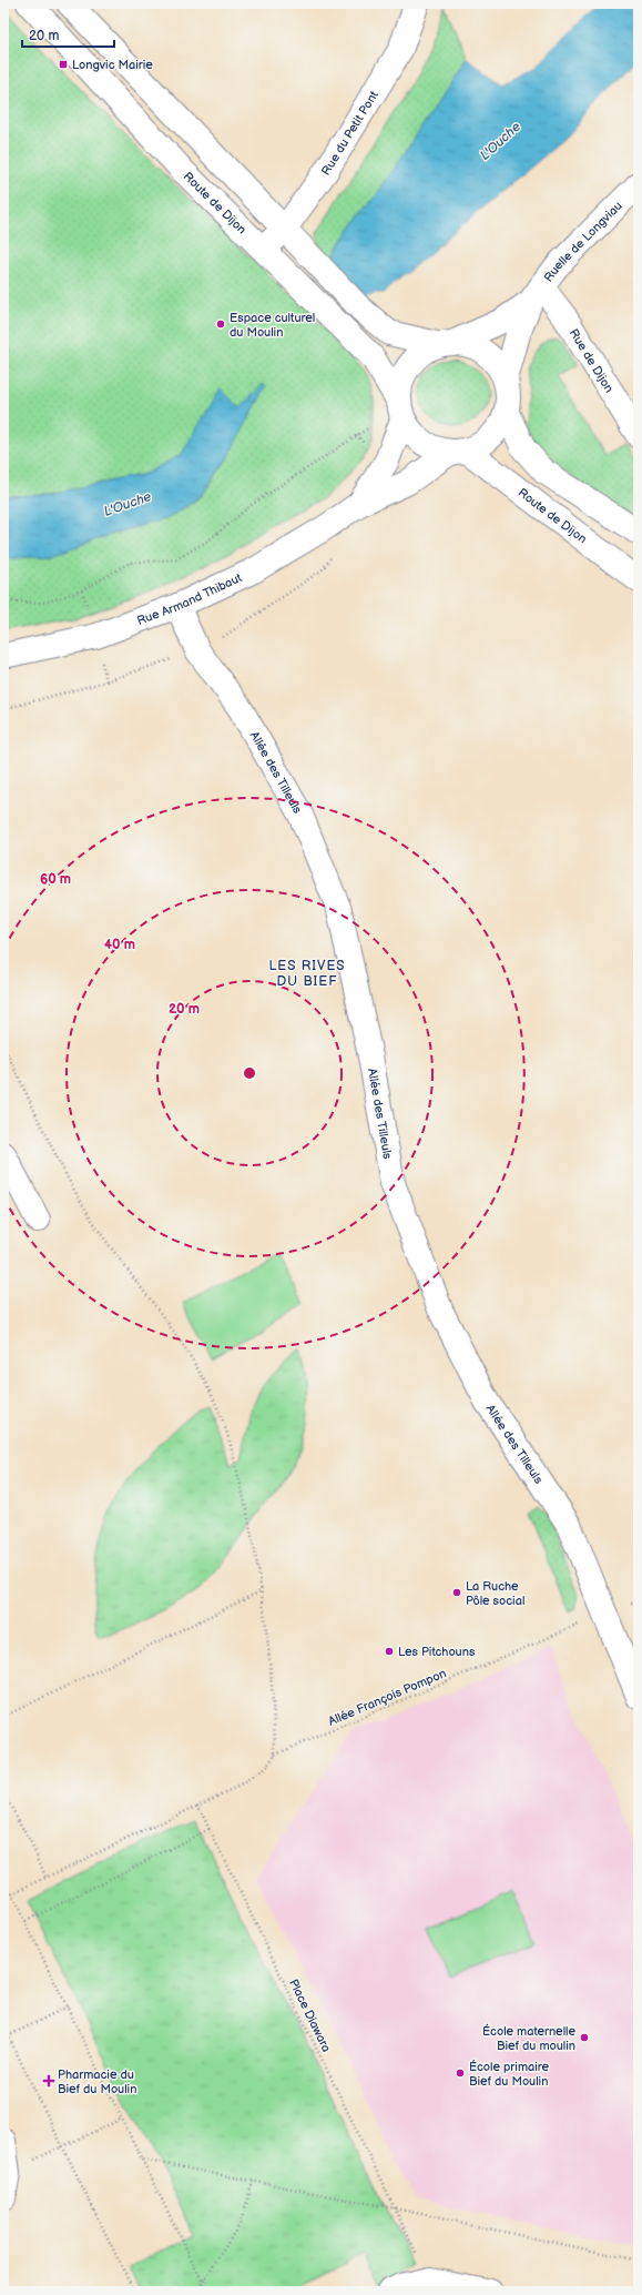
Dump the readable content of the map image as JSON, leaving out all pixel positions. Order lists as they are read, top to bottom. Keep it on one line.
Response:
{"streets":{"street":["Rue du Petit Pont","Route de Dijon","Ruelle de Longviau","Rue de Dijon","Rue Armand Thibaut","Allée des Tilleuls"],"path":["Allée François Pompon","Place Diawara"]},"crossings":[["Rue du Petit Pont","Route de Dijon"],["Route de Dijon","Ruelle de Longviau"],["Route de Dijon","Rue Armand Thibaut"],["Ruelle de Longviau","Rue de Dijon"],["Ruelle de Longviau","Rue Armand Thibaut"],["Rue Armand Thibaut","Allée des Tilleuls"],["Allée des Tilleuls","Allée François Pompon"]],"districts":["LES RIVES DU BIEF"],"water":["L'Ouche"],"places":{"transit":["Longvic Mairie"],"other":["Espace culturel du Moulin","La Ruche Pôle social","Les Pitchouns","École maternelle Bief du moulin","École primaire Bief du Moulin"],"health":["Pharmacie du Bief du Moulin"]},"scale_bar":"20 m","rings":["60 m","40 m","20 m"]}
